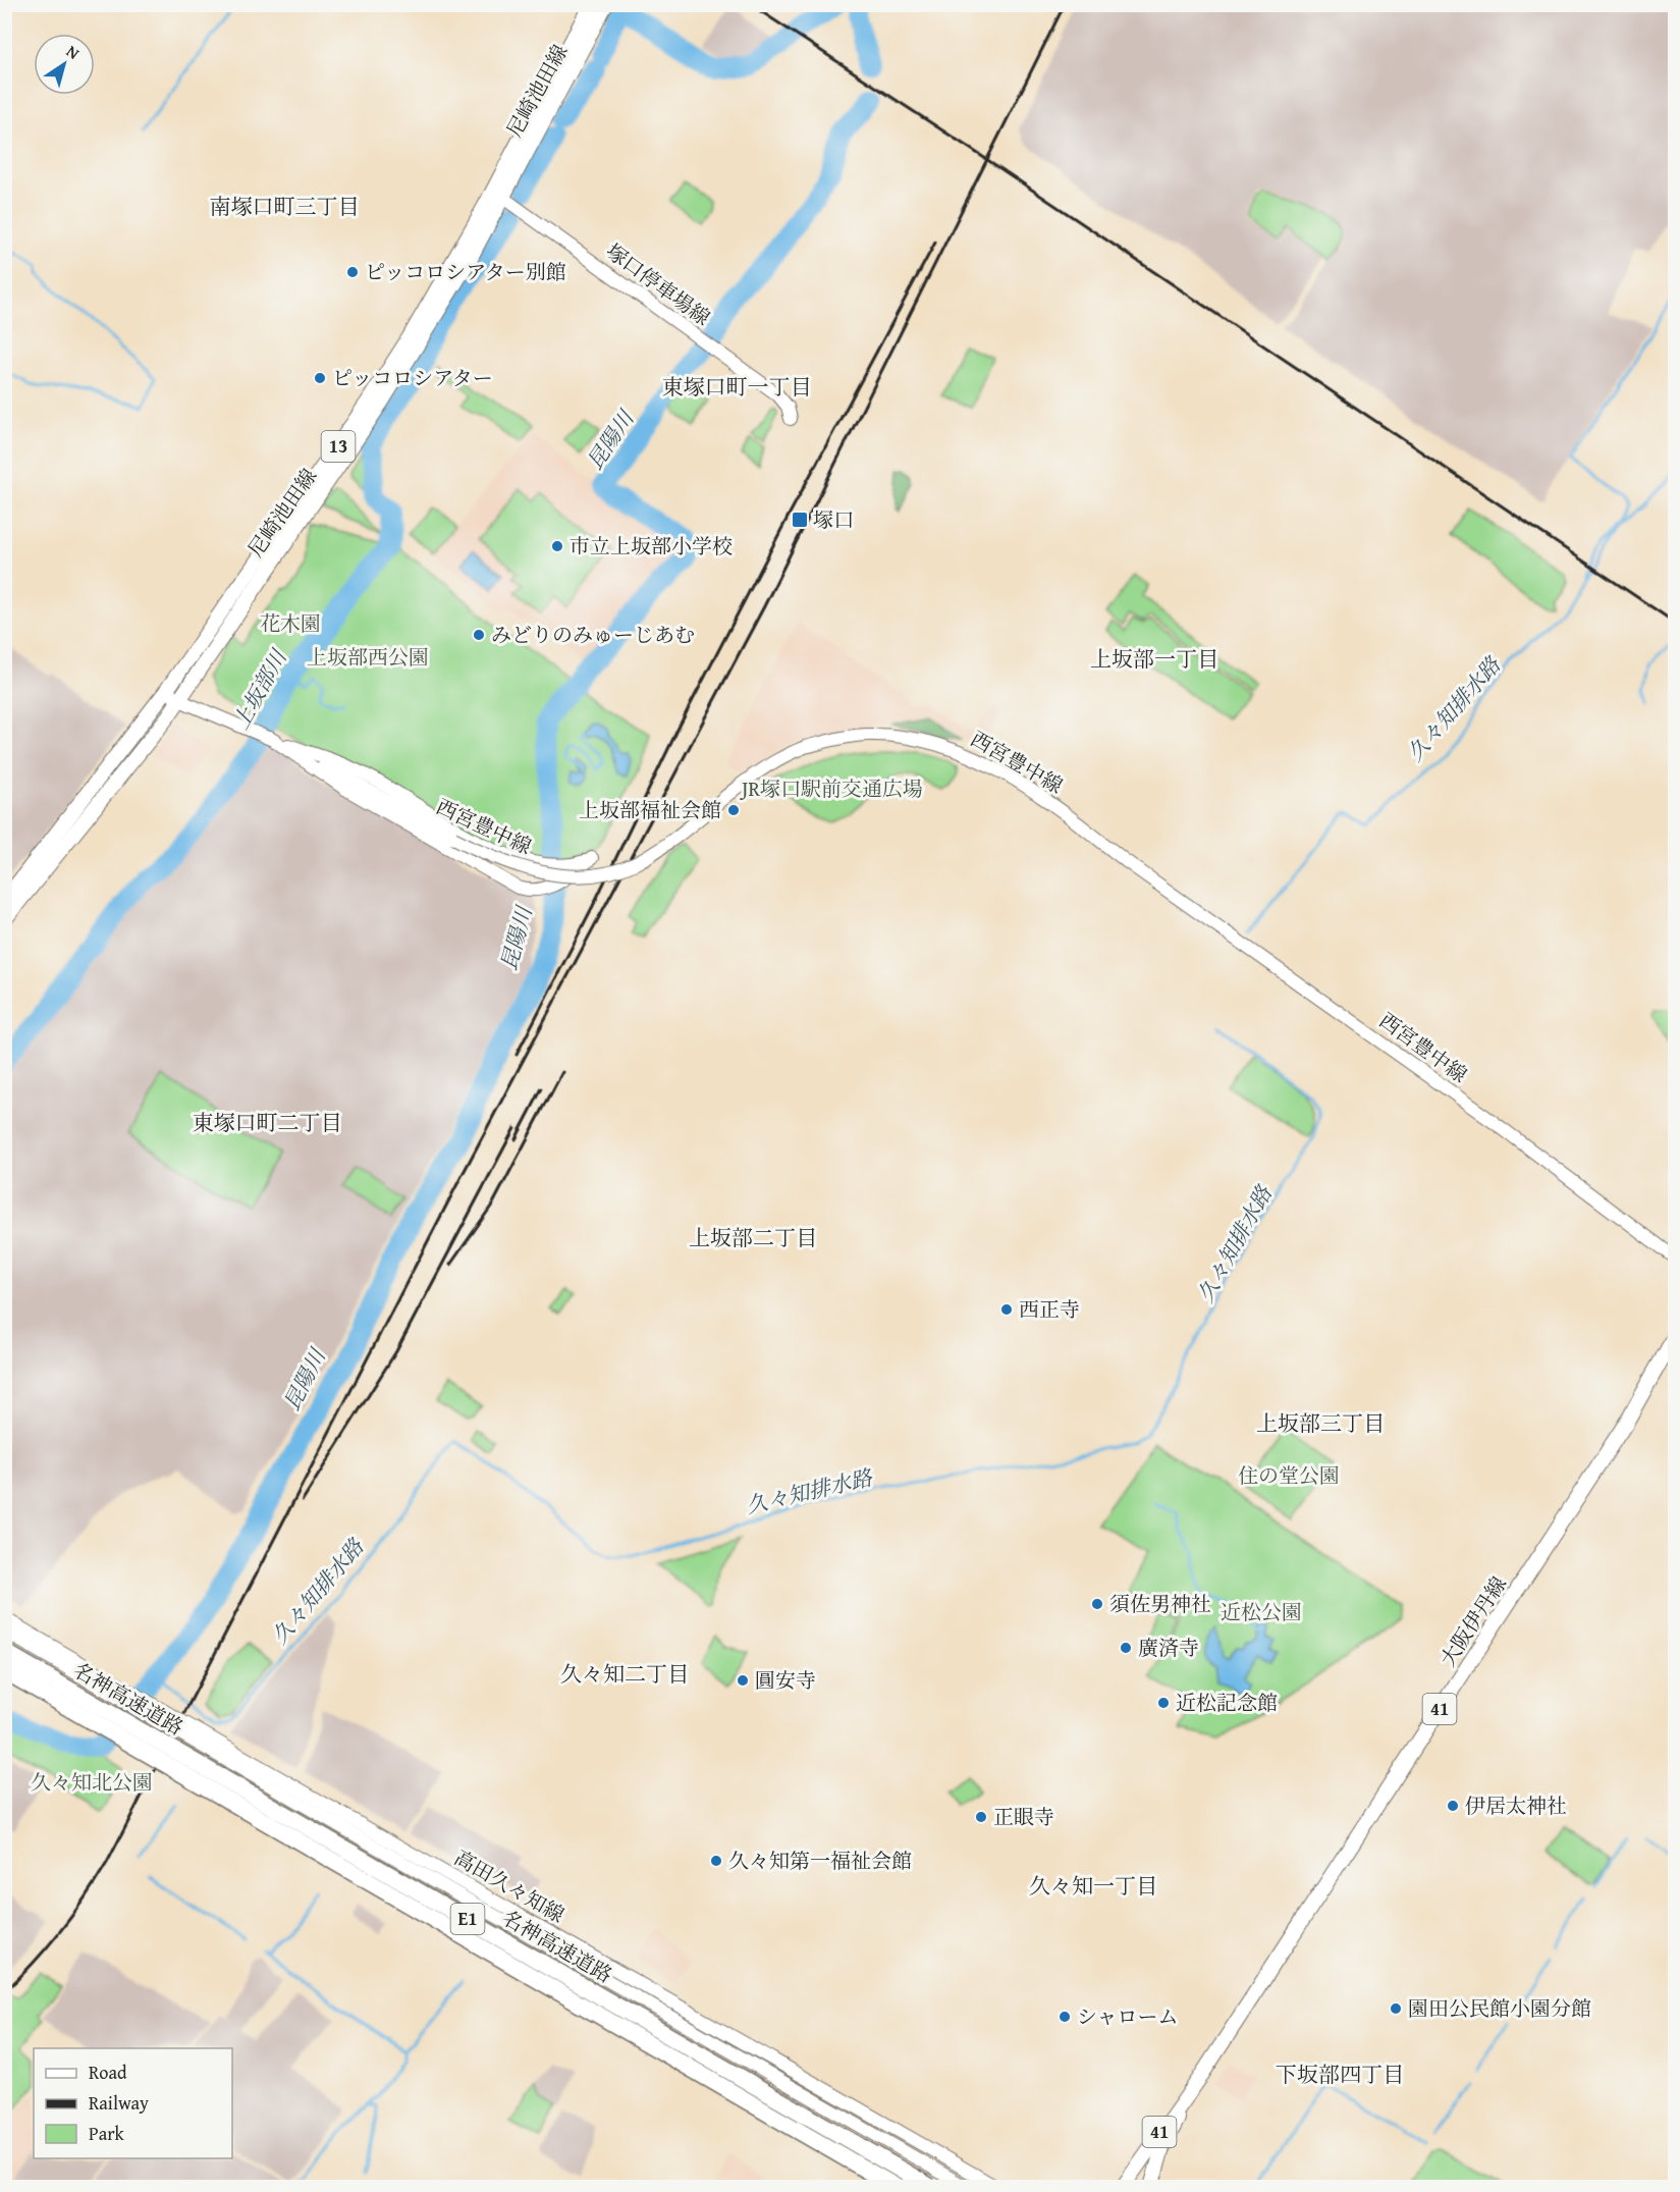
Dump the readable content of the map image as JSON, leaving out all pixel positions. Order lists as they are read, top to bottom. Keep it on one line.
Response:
{"streets":{"highway":["名神高速道路","E1"],"main road":["尼崎池田線","塚口停車場線","13","西宮豊中線","大阪伊丹線","41","高田久々知線"]},"crossings":[["尼崎池田線","塚口停車場線"],["尼崎池田線","西宮豊中線"]],"districts":["南塚口町三丁目","東塚口町一丁目","上坂部一丁目","東塚口町二丁目","上坂部二丁目","上坂部三丁目","久々知二丁目","久々知一丁目","下坂部四丁目"],"water":["昆陽川","上坂部川","久々知排水路"],"parks":["花木園","上坂部西公園","JR塚口駅前交通広場","住の堂公園","近松公園","久々知北公園"],"places":{"other":["ピッコロシアター別館","ピッコロシアター","市立上坂部小学校","みどりのみゅーじあむ","上坂部福祉会館","西正寺","須佐男神社","廣済寺","圓安寺","近松記念館","伊居太神社","正眼寺","久々知第一福祉会館","園田公民館小園分館","シャローム"],"transit":["塚口"]},"legend":["Road","Railway","Park"],"north":"top right"}
